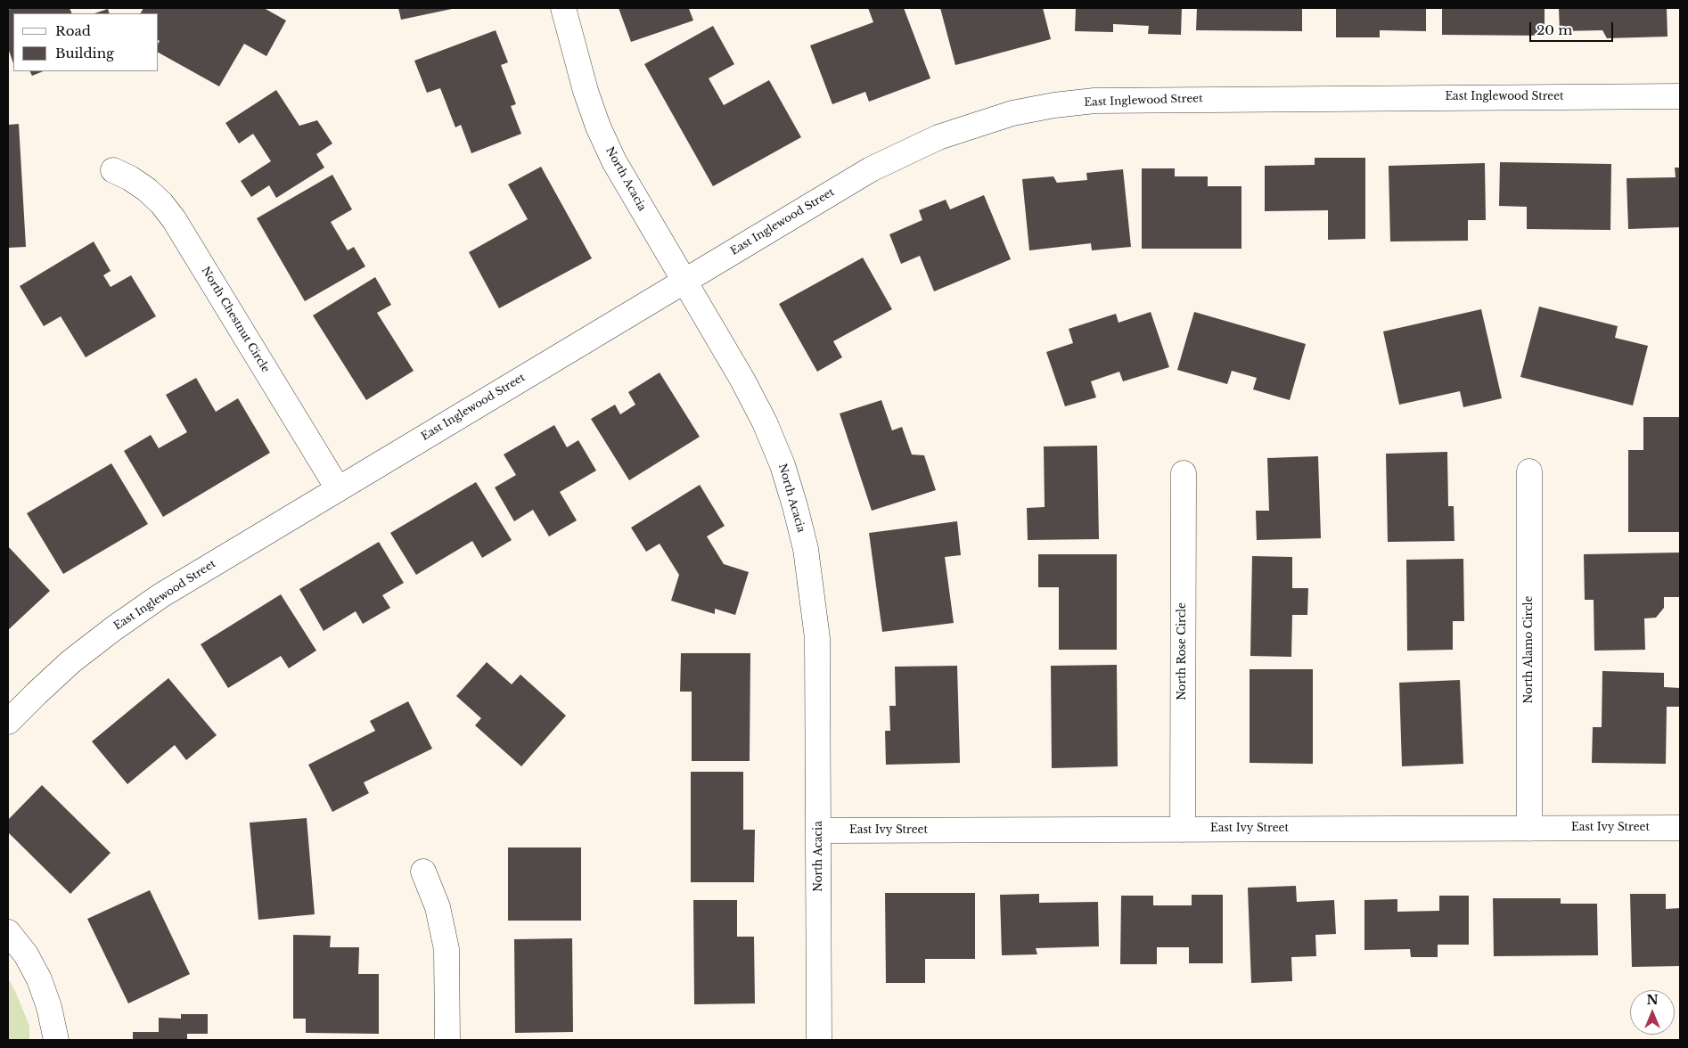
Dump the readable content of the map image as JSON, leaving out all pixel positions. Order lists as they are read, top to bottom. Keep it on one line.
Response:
{"streets":{"street":["East Inglewood Street","North Acacia","North Chestnut Circle","North Alamo Circle","North Rose Circle","East Ivy Street"]},"crossings":[["East Inglewood Street","North Acacia"],["East Inglewood Street","North Chestnut Circle"],["North Acacia","East Ivy Street"],["North Alamo Circle","East Ivy Street"],["North Rose Circle","East Ivy Street"]],"legend":["Road","Building"],"scale_bar":"20 m","north":"top"}
